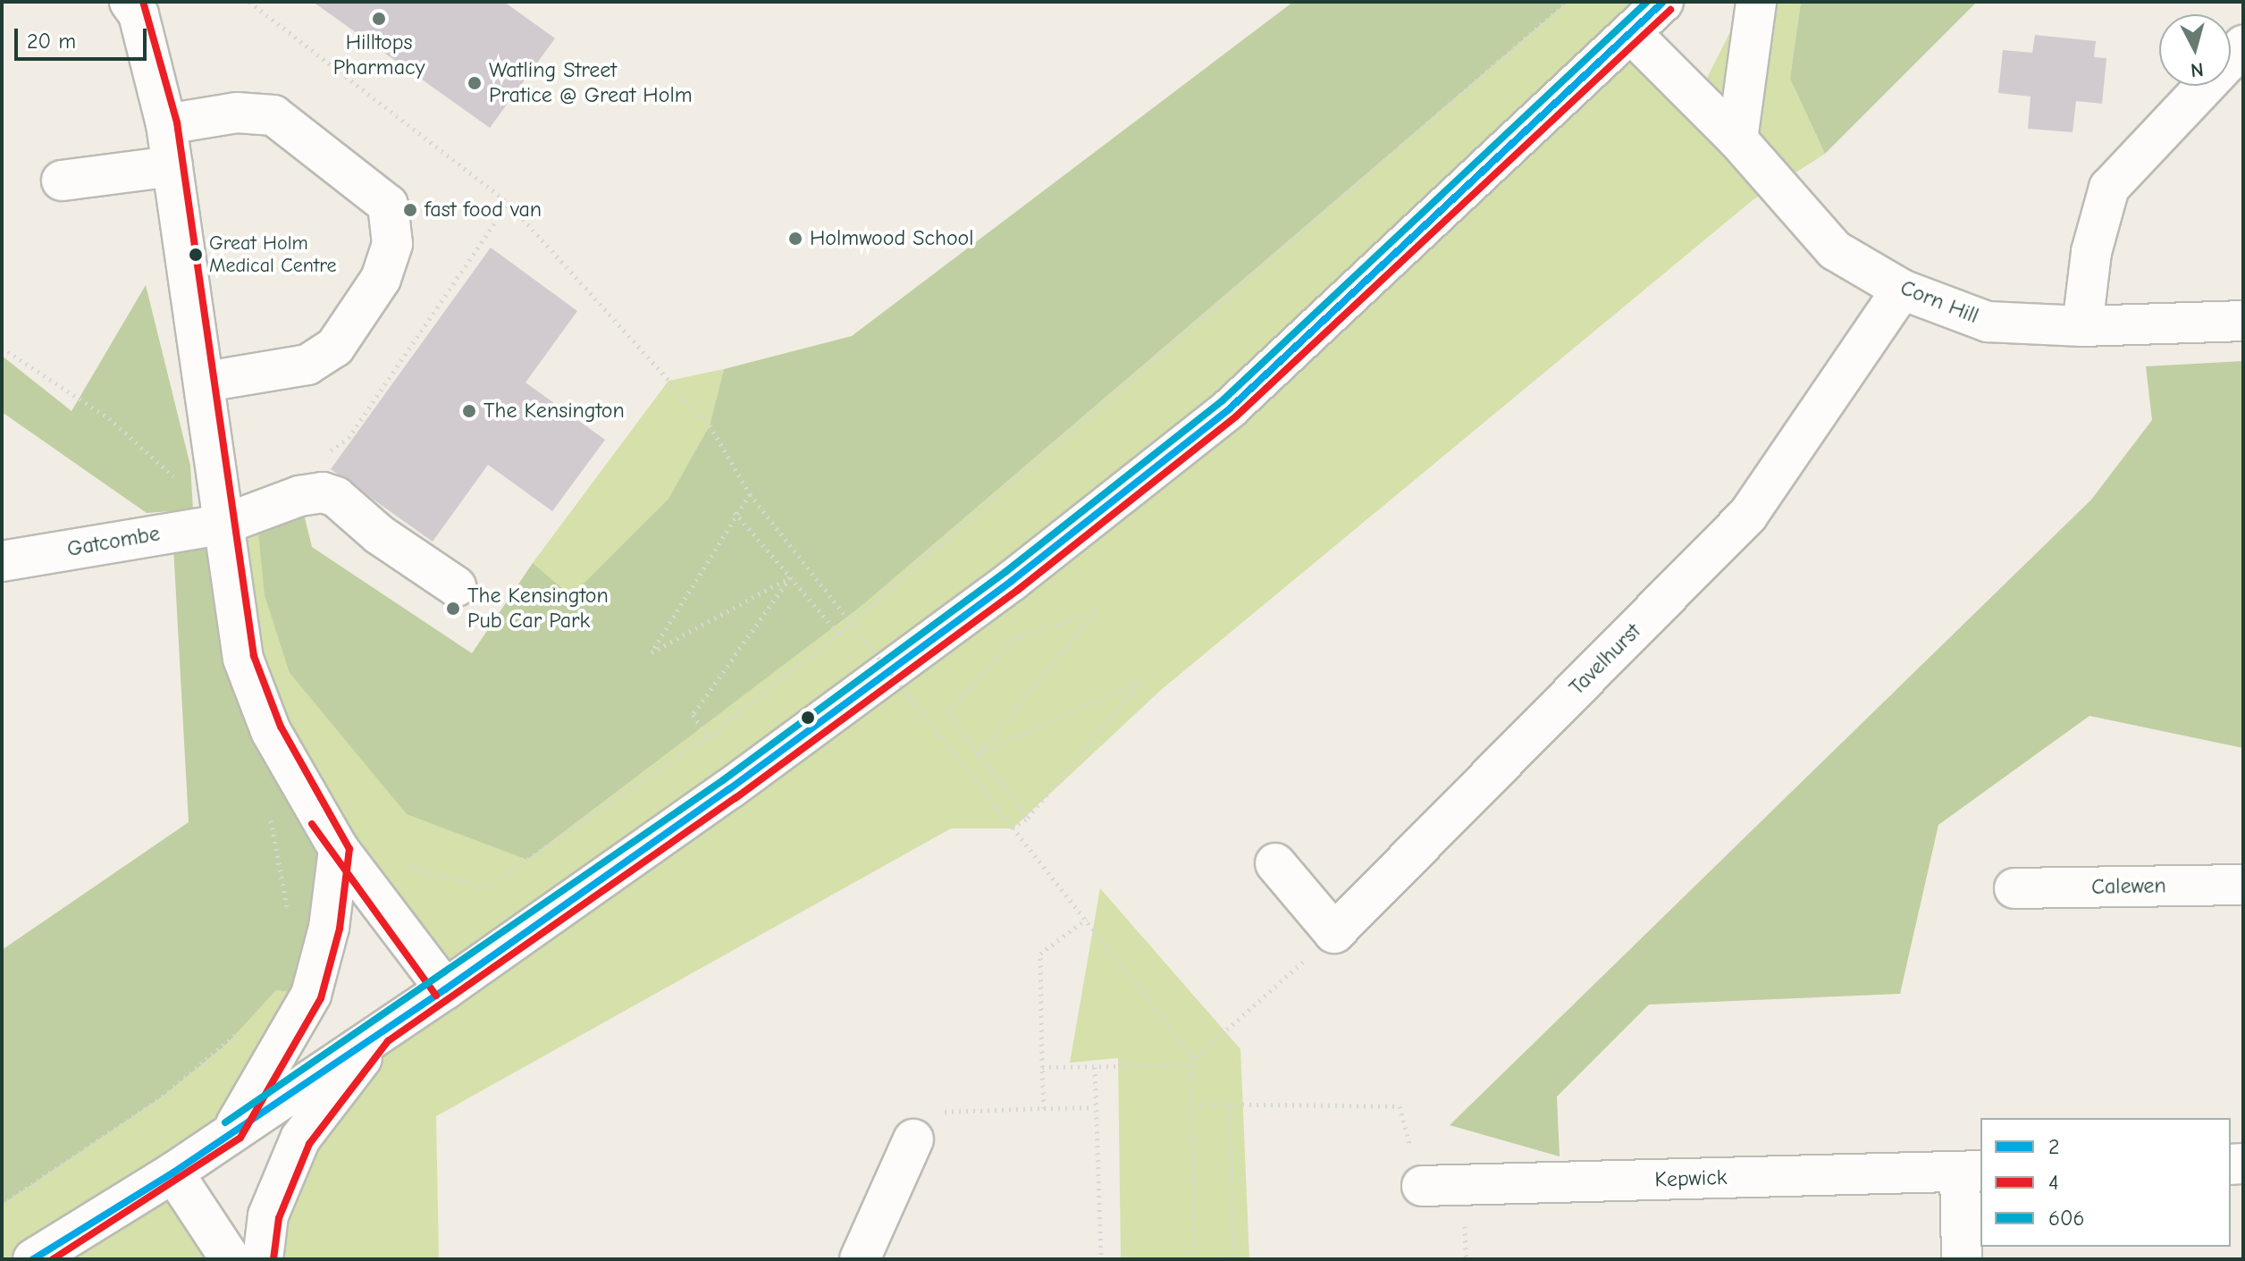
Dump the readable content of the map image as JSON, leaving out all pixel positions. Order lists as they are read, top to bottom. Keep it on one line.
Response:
{"streets":{"street":["Corn Hill","Gatcombe","Tavelhurst","Calewen","Kepwick"]},"crossings":[["Corn Hill","Tavelhurst"]],"places":["Hilltops Pharmacy","Watling Street Pratice @ Great Holm","fast food van","Holmwood School","Great Holm Medical Centre","The Kensington","The Kensington Pub Car Park"],"lines":["transit line 2","transit line 4","transit line 606"],"legend":["2","4","606"],"scale_bar":"20 m","north":"bottom"}
